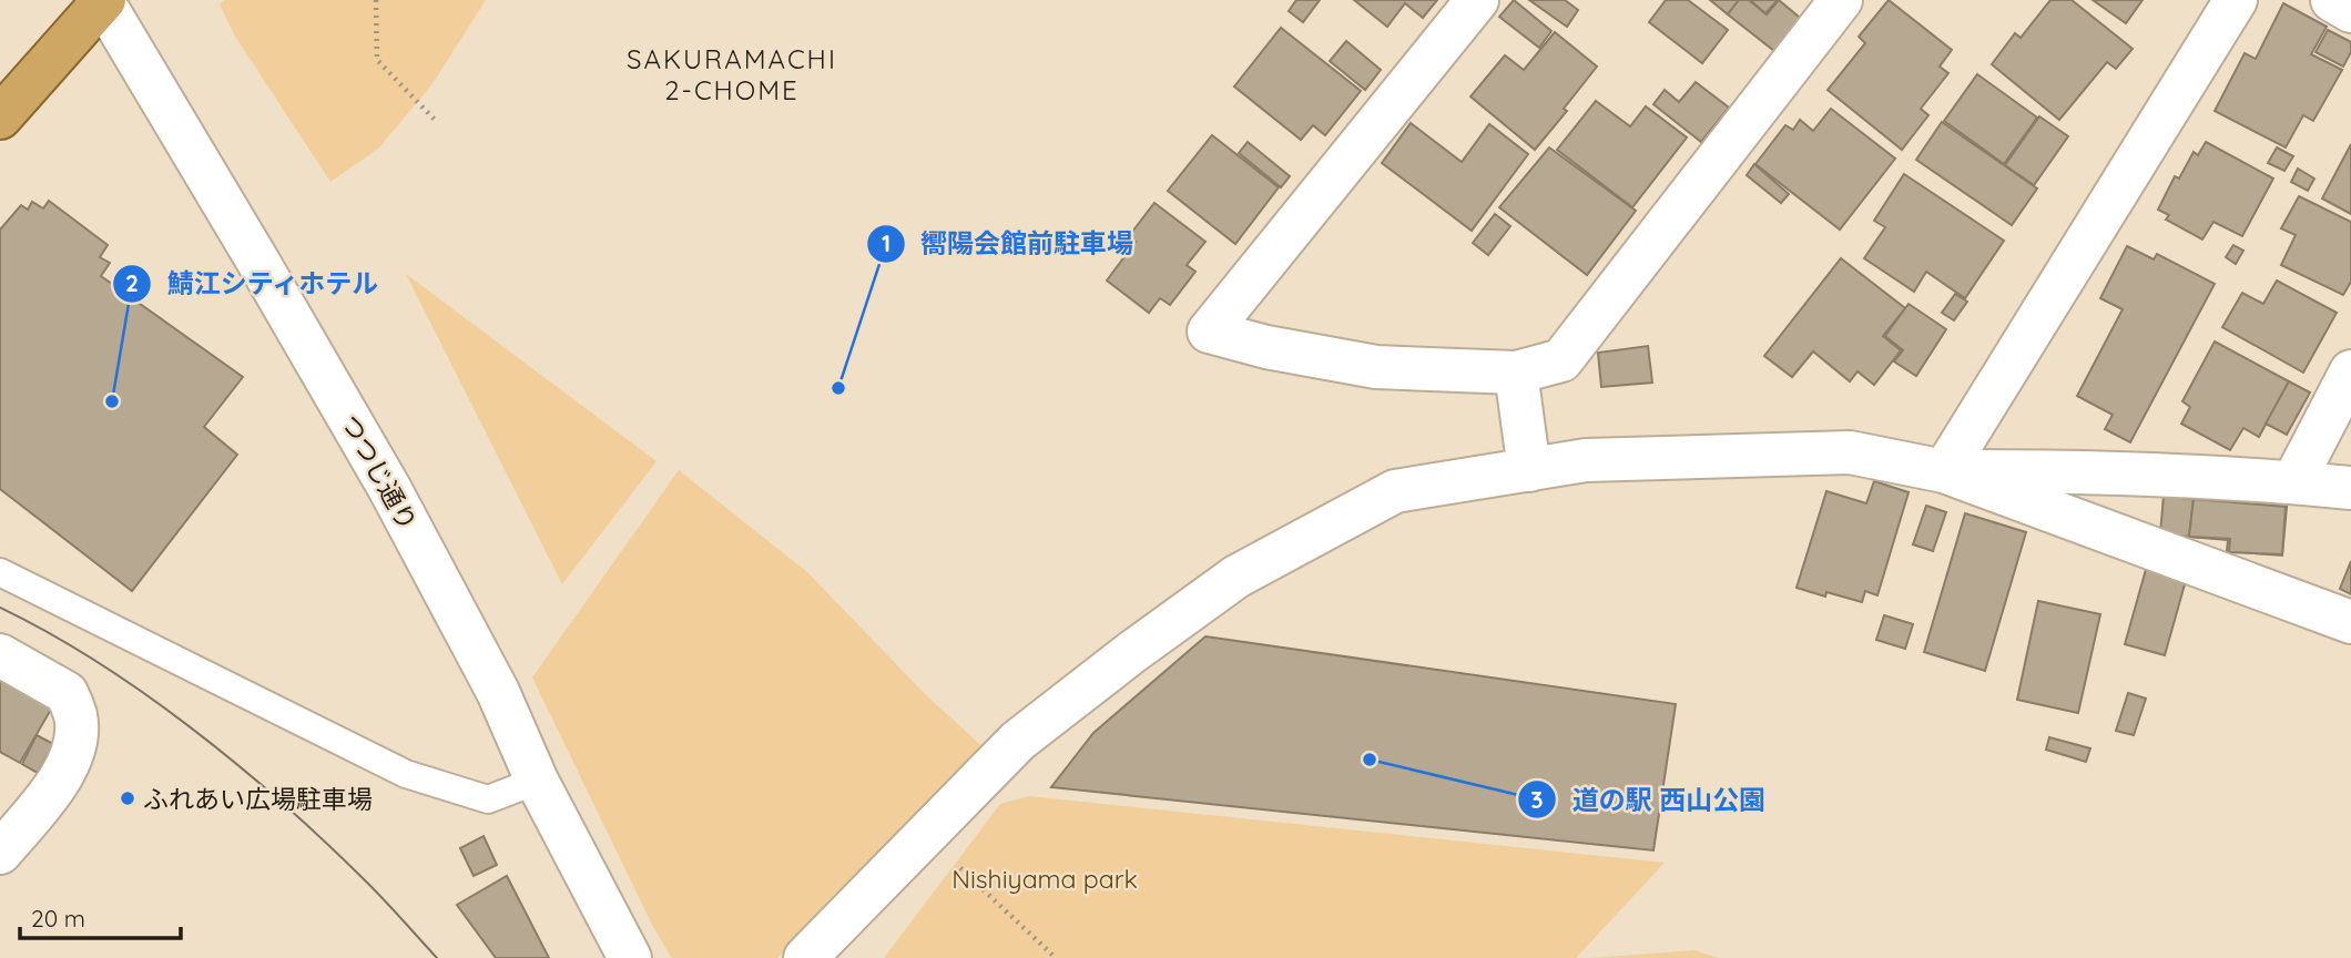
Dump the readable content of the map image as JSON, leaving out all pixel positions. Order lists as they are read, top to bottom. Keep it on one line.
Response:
{"streets":{"street":["つつじ通り"]},"districts":["SAKURAMACHI 2-CHOME"],"parks":["Nishiyama park"],"places":["嚮陽会館前駐車場","鯖江シティホテル","道の駅 西山公園","ふれあい広場駐車場"],"scale_bar":"20 m"}
